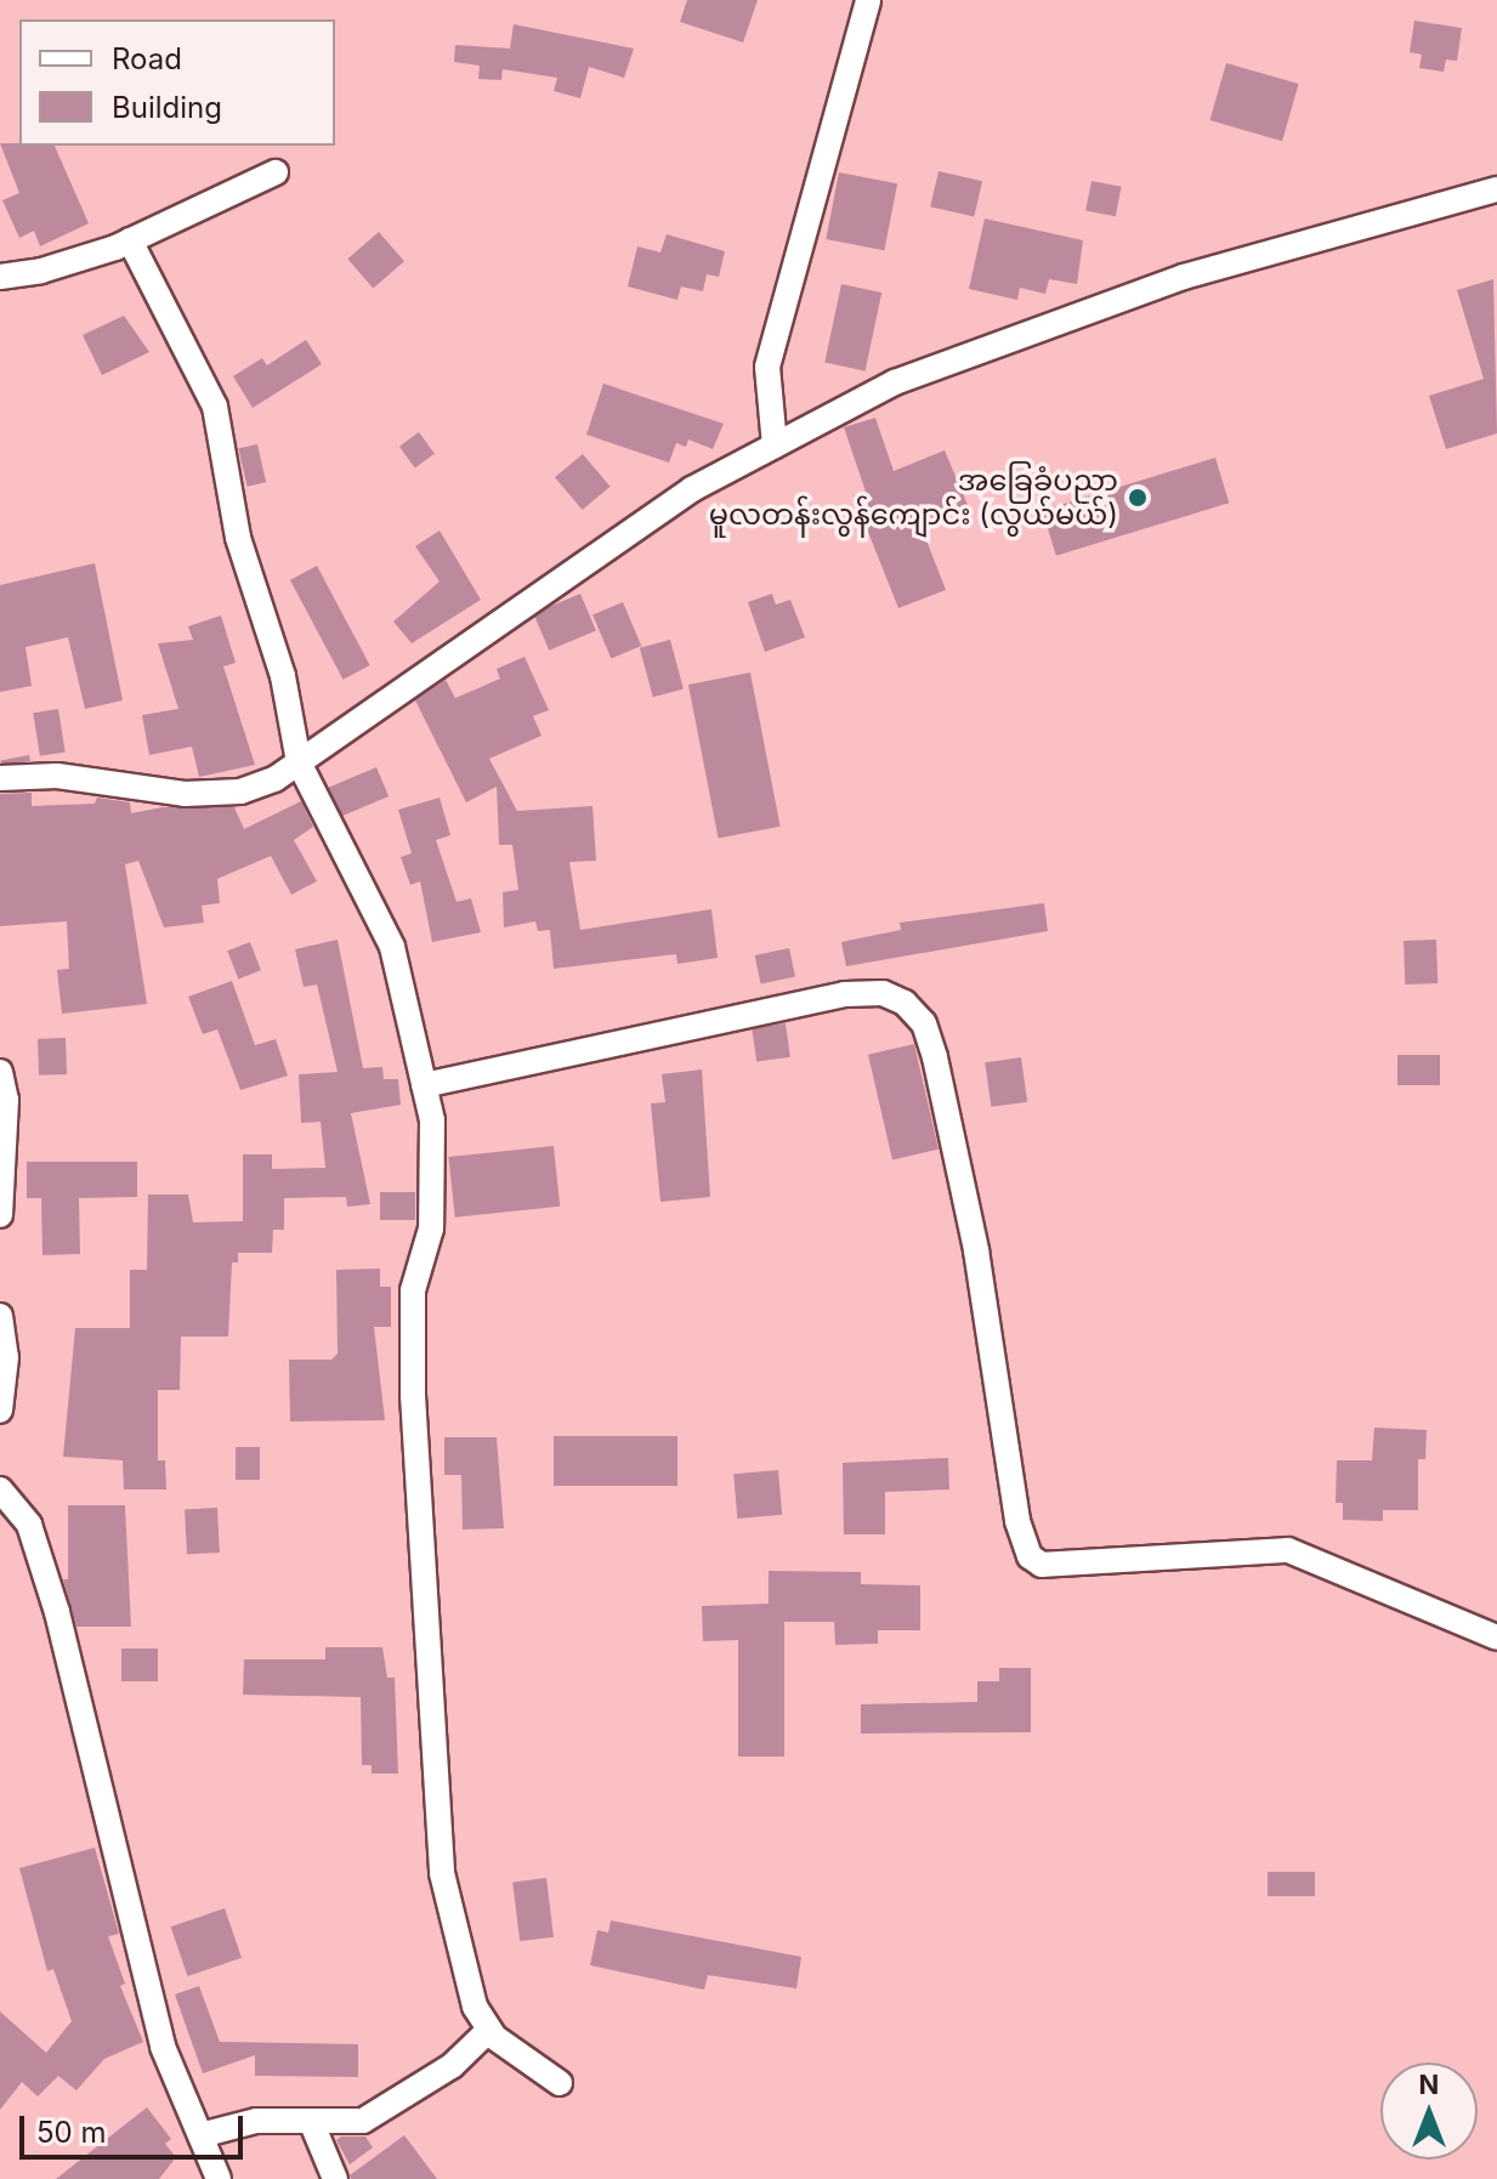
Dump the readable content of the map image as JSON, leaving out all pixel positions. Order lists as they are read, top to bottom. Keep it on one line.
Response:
{"places":["အခြေခံပညာ မူလတန်းလွန်ကျောင်း (လွယ်မယ်)"],"legend":["Road","Building"],"scale_bar":"50 m","north":"top"}
